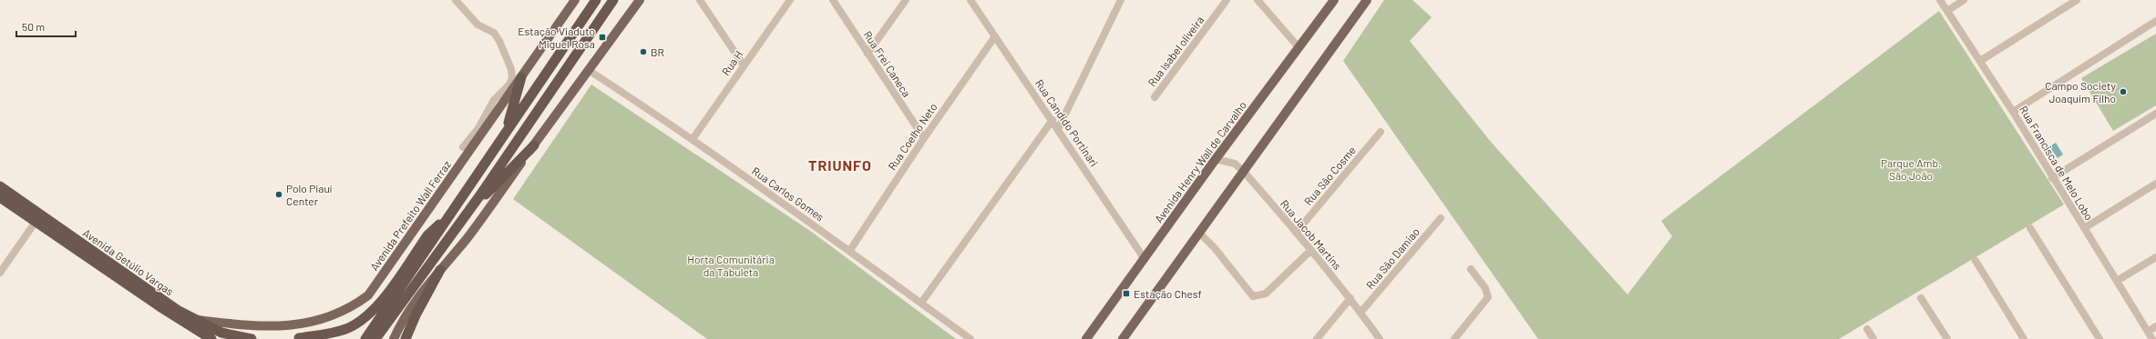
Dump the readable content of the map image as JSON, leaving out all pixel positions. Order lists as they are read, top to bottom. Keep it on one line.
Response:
{"streets":{"highway":["Avenida Getúlio Vargas"],"main road":["Avenida Henry Wall de Carvalho","Avenida Prefeito Wall Ferraz"],"street":["Rua Isabel oliveira","Rua H","Rua Frei Caneca","Rua Candido Portinari","Rua Coelho Neto","Rua Francisca de Melo Lobo","Rua São Cosme","Rua Carlos Gomes","Rua Jacob Martins","Rua São Damiao"]},"crossings":[["Rua H","Rua Carlos Gomes"],["Rua Frei Caneca","Rua Coelho Neto"],["Rua Candido Portinari","Rua Coelho Neto"],["Rua Candido Portinari","Avenida Henry Wall de Carvalho"],["Rua Coelho Neto","Rua Carlos Gomes"],["Avenida Henry Wall de Carvalho","Rua Jacob Martins"],["Rua São Cosme","Rua Jacob Martins"],["Avenida Prefeito Wall Ferraz","Avenida Getúlio Vargas"],["Rua Jacob Martins","Rua São Damiao"]],"districts":["TRIUNFO"],"parks":["Parque Amb. São João","Horta Comunitária da Tabuleta"],"places":{"transit":["Estação Viaduto Miguel Rosa","Estação Chesf"],"other":["BR","Campo Society Joaquim Filho","Polo Piauí Center"]},"scale_bar":"50 m"}
